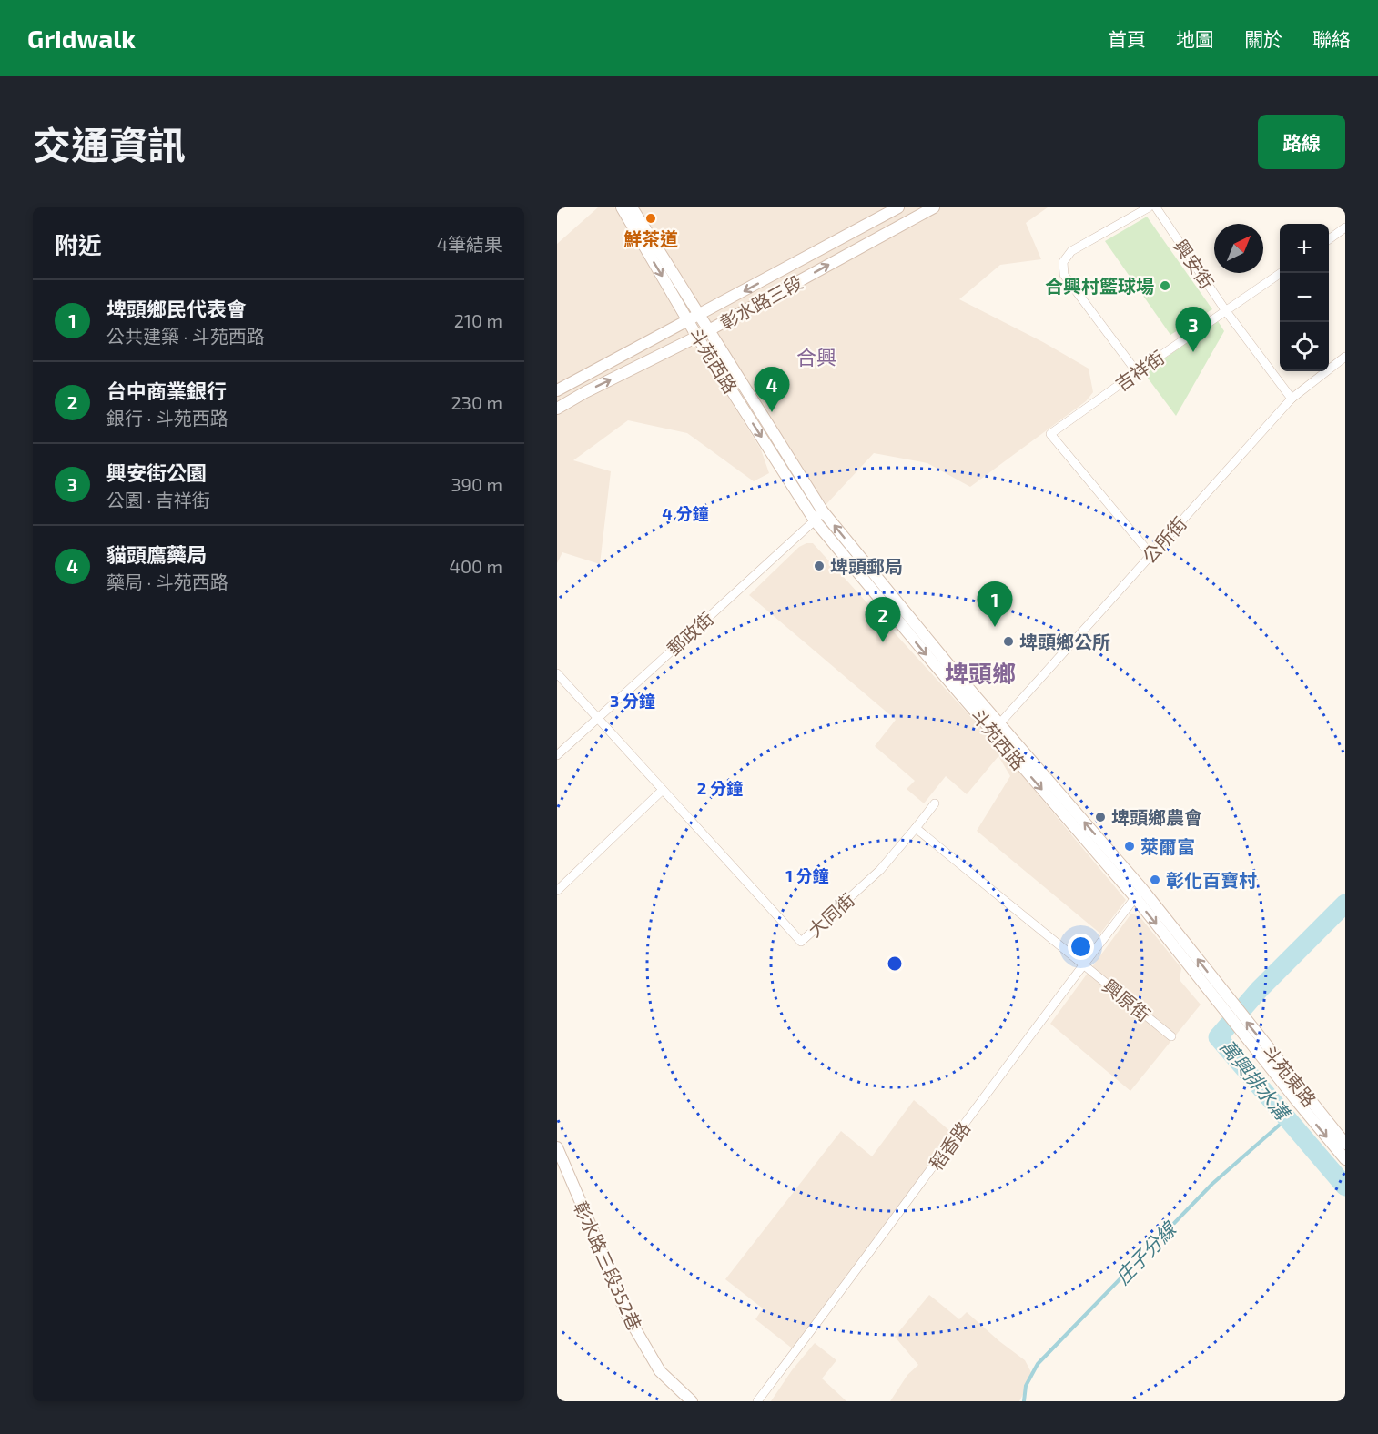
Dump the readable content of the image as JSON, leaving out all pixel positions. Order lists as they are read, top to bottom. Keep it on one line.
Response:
{"streets":{"main road":["彰水路三段","斗苑西路","斗苑東路","彰水路三段352巷"],"street":["興安街","吉祥街","公所街","郵政街","大同街","興原街","稻香路"]},"crossings":[["興安街","吉祥街"],["興安街","公所街"],["彰水路三段","斗苑西路"],["斗苑西路","公所街"],["斗苑西路","郵政街"],["斗苑西路","斗苑東路"],["斗苑西路","稻香路"],["吉祥街","公所街"],["郵政街","大同街"],["興原街","稻香路"]],"districts":["合興","埤頭鄉"],"water":["萬興排水溝","庄子分線"],"places":["鮮茶道","合興村籃球場","埤頭郵局","埤頭鄉公所","埤頭鄉農會","萊爾富","彰化百寶村"],"north":"top right","page":{"header":"Gridwalk","nav":["首頁","地圖","關於","聯絡"],"title":"交通資訊","buttons":"路線","heading":["附近","4筆結果"],"map_buttons":["+","−"],"list":[{"mark":"1","name":"埤頭鄉民代表會","note":"公共建築 · 斗苑西路","value":"210 m"},{"mark":"2","name":"台中商業銀行","note":"銀行 · 斗苑西路","value":"230 m"},{"mark":"3","name":"興安街公園","note":"公園 · 吉祥街","value":"390 m"},{"mark":"4","name":"貓頭鷹藥局","note":"藥局 · 斗苑西路","value":"400 m"}],"pins":["3","4","1","2"]},"rings":["4 分鐘","3 分鐘","2 分鐘","1 分鐘"]}
